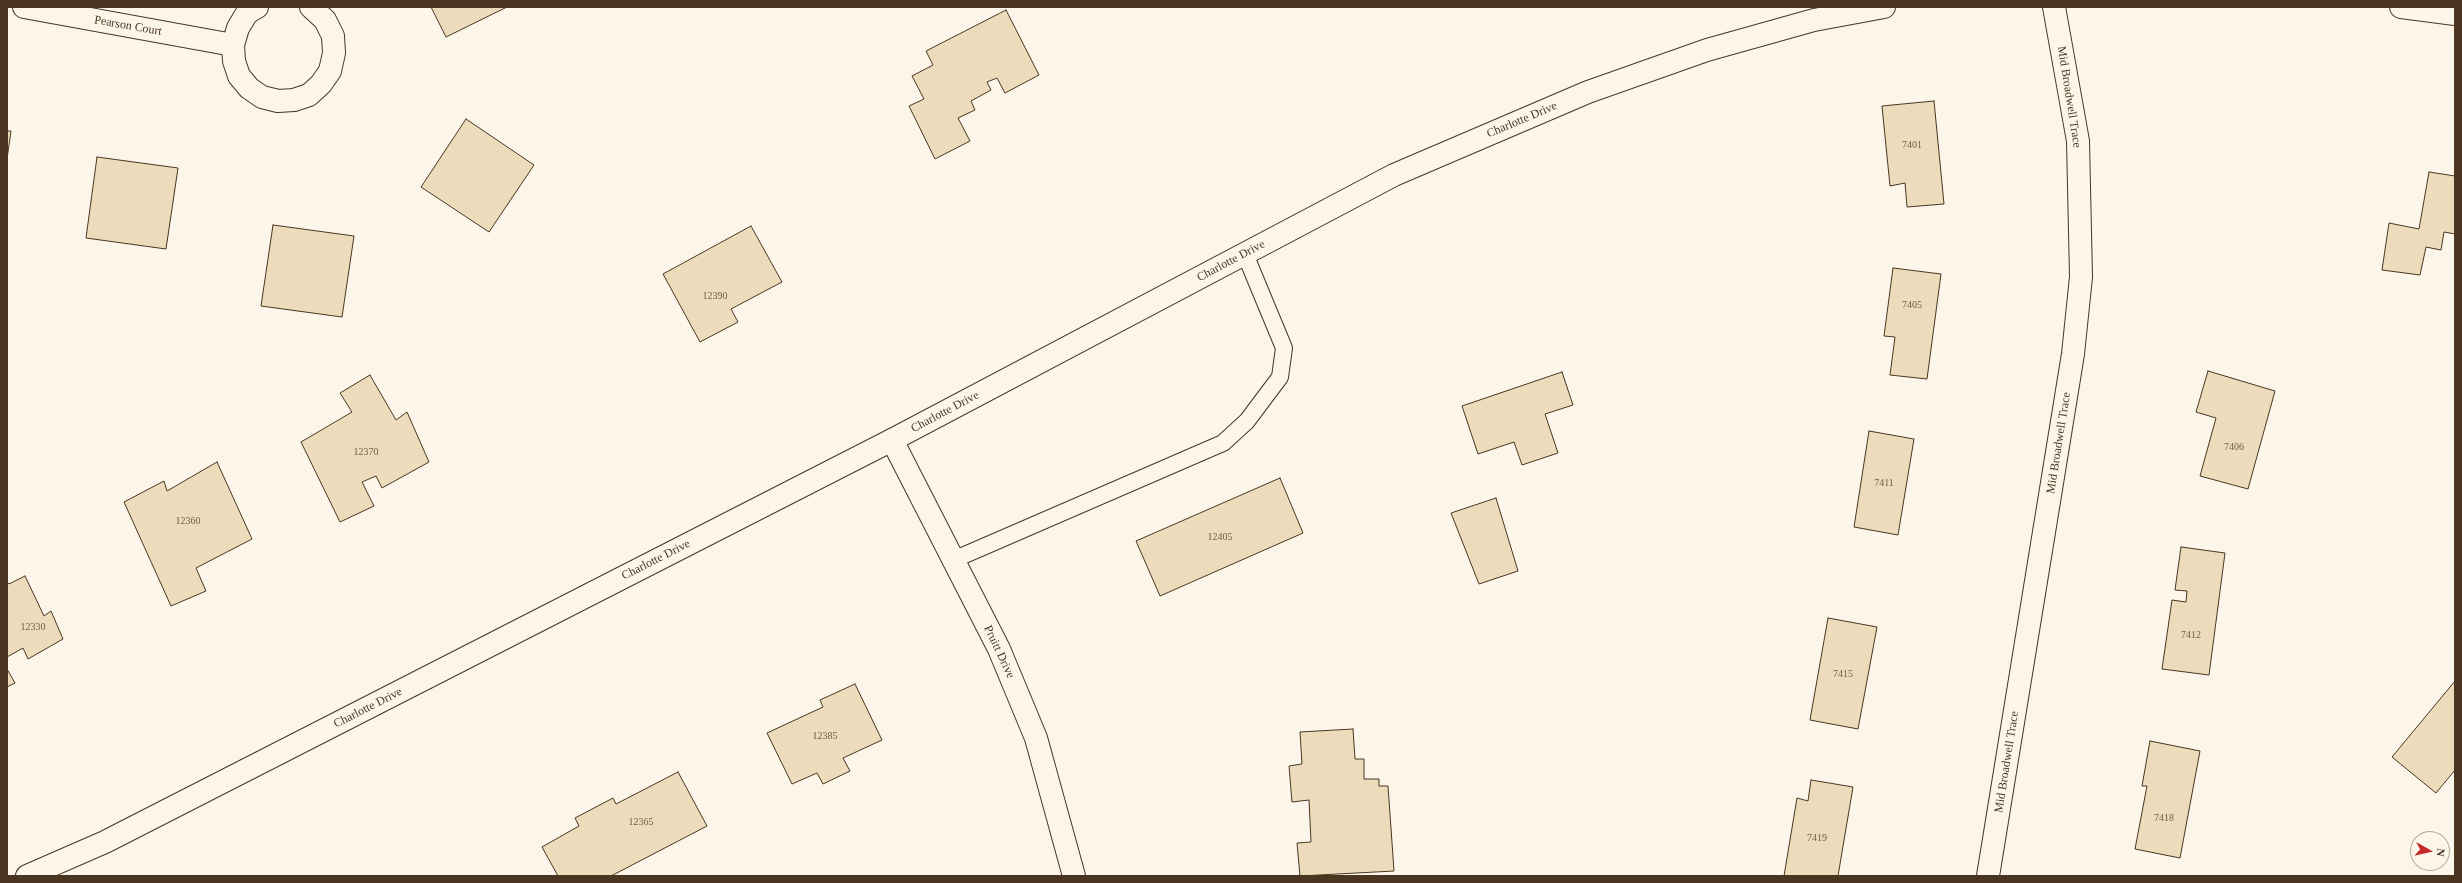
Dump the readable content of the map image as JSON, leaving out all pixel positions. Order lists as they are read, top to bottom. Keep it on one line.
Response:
{"streets":{"street":["Pearson Court","Mid Broadwell Trace","Charlotte Drive","Pruitt Drive"]},"crossings":[["Charlotte Drive","Pruitt Drive"]],"house_numbers":["7401","12390","7405","7406","12370","7411","12360","12405","12330","7412","7415","12385","7418","12365","7419"],"north":"right"}
